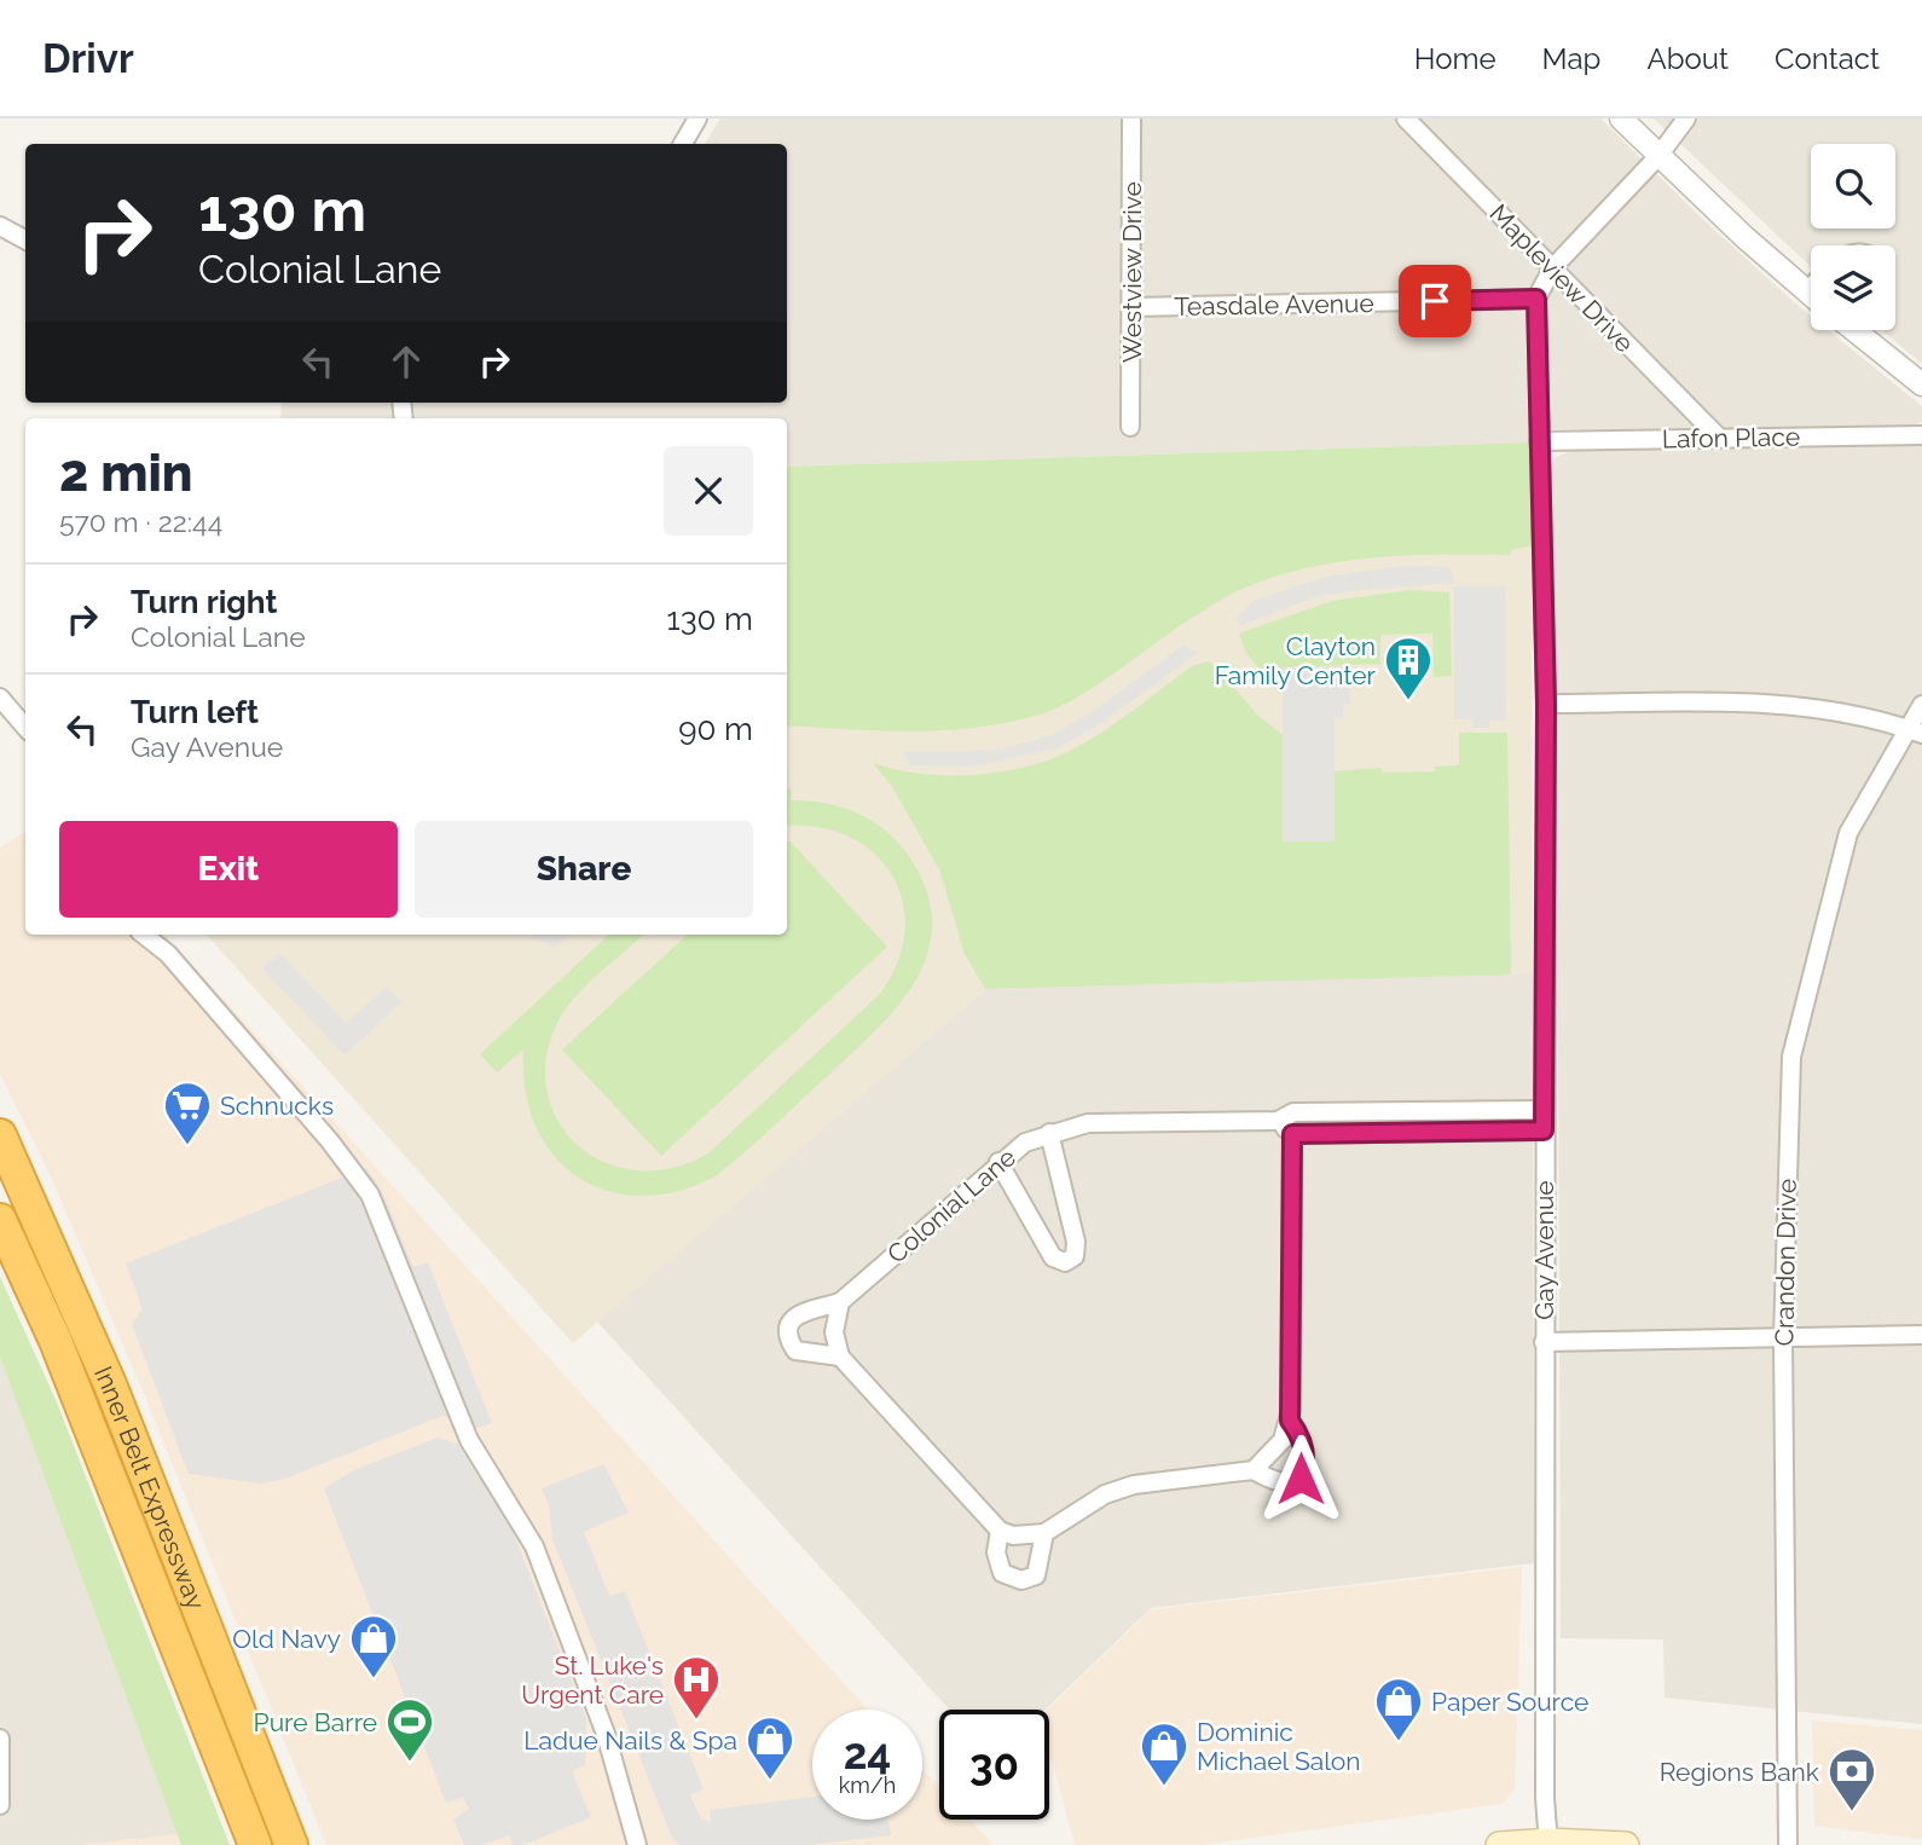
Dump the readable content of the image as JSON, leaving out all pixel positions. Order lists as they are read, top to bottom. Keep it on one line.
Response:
{"streets":{"highway":["Inner Belt Expressway"],"street":["Westview Drive","Mapleview Drive","Teasdale Avenue","Lafon Place","Colonial Lane","Gay Avenue","Crandon Drive"]},"crossings":[["Westview Drive","Teasdale Avenue"],["Mapleview Drive","Lafon Place"],["Teasdale Avenue","Gay Avenue"],["Lafon Place","Gay Avenue"],["Colonial Lane","Gay Avenue"]],"places":{"building":["Clayton Family Center"],"supermarket":["Schnucks"],"shop":["Old Navy","Paper Source","Ladue Nails & Spa","Dominic Michael Salon"],"hospital":["St. Luke's Urgent Care"],"sports":["Pure Barre"],"bank":["Regions Bank"]},"page":{"header":"Drivr","nav":["Home","Map","About","Contact"],"turn":["130 m","Colonial Lane"],"heading":["2 min","570 m · 22:44"],"list":[{"name":"Turn right","note":"Colonial Lane","value":"130 m"},{"name":"Turn left","note":"Gay Avenue","value":"90 m"}],"buttons":["Exit","Share"],"speed":"24 km/h","limit":"30"}}
